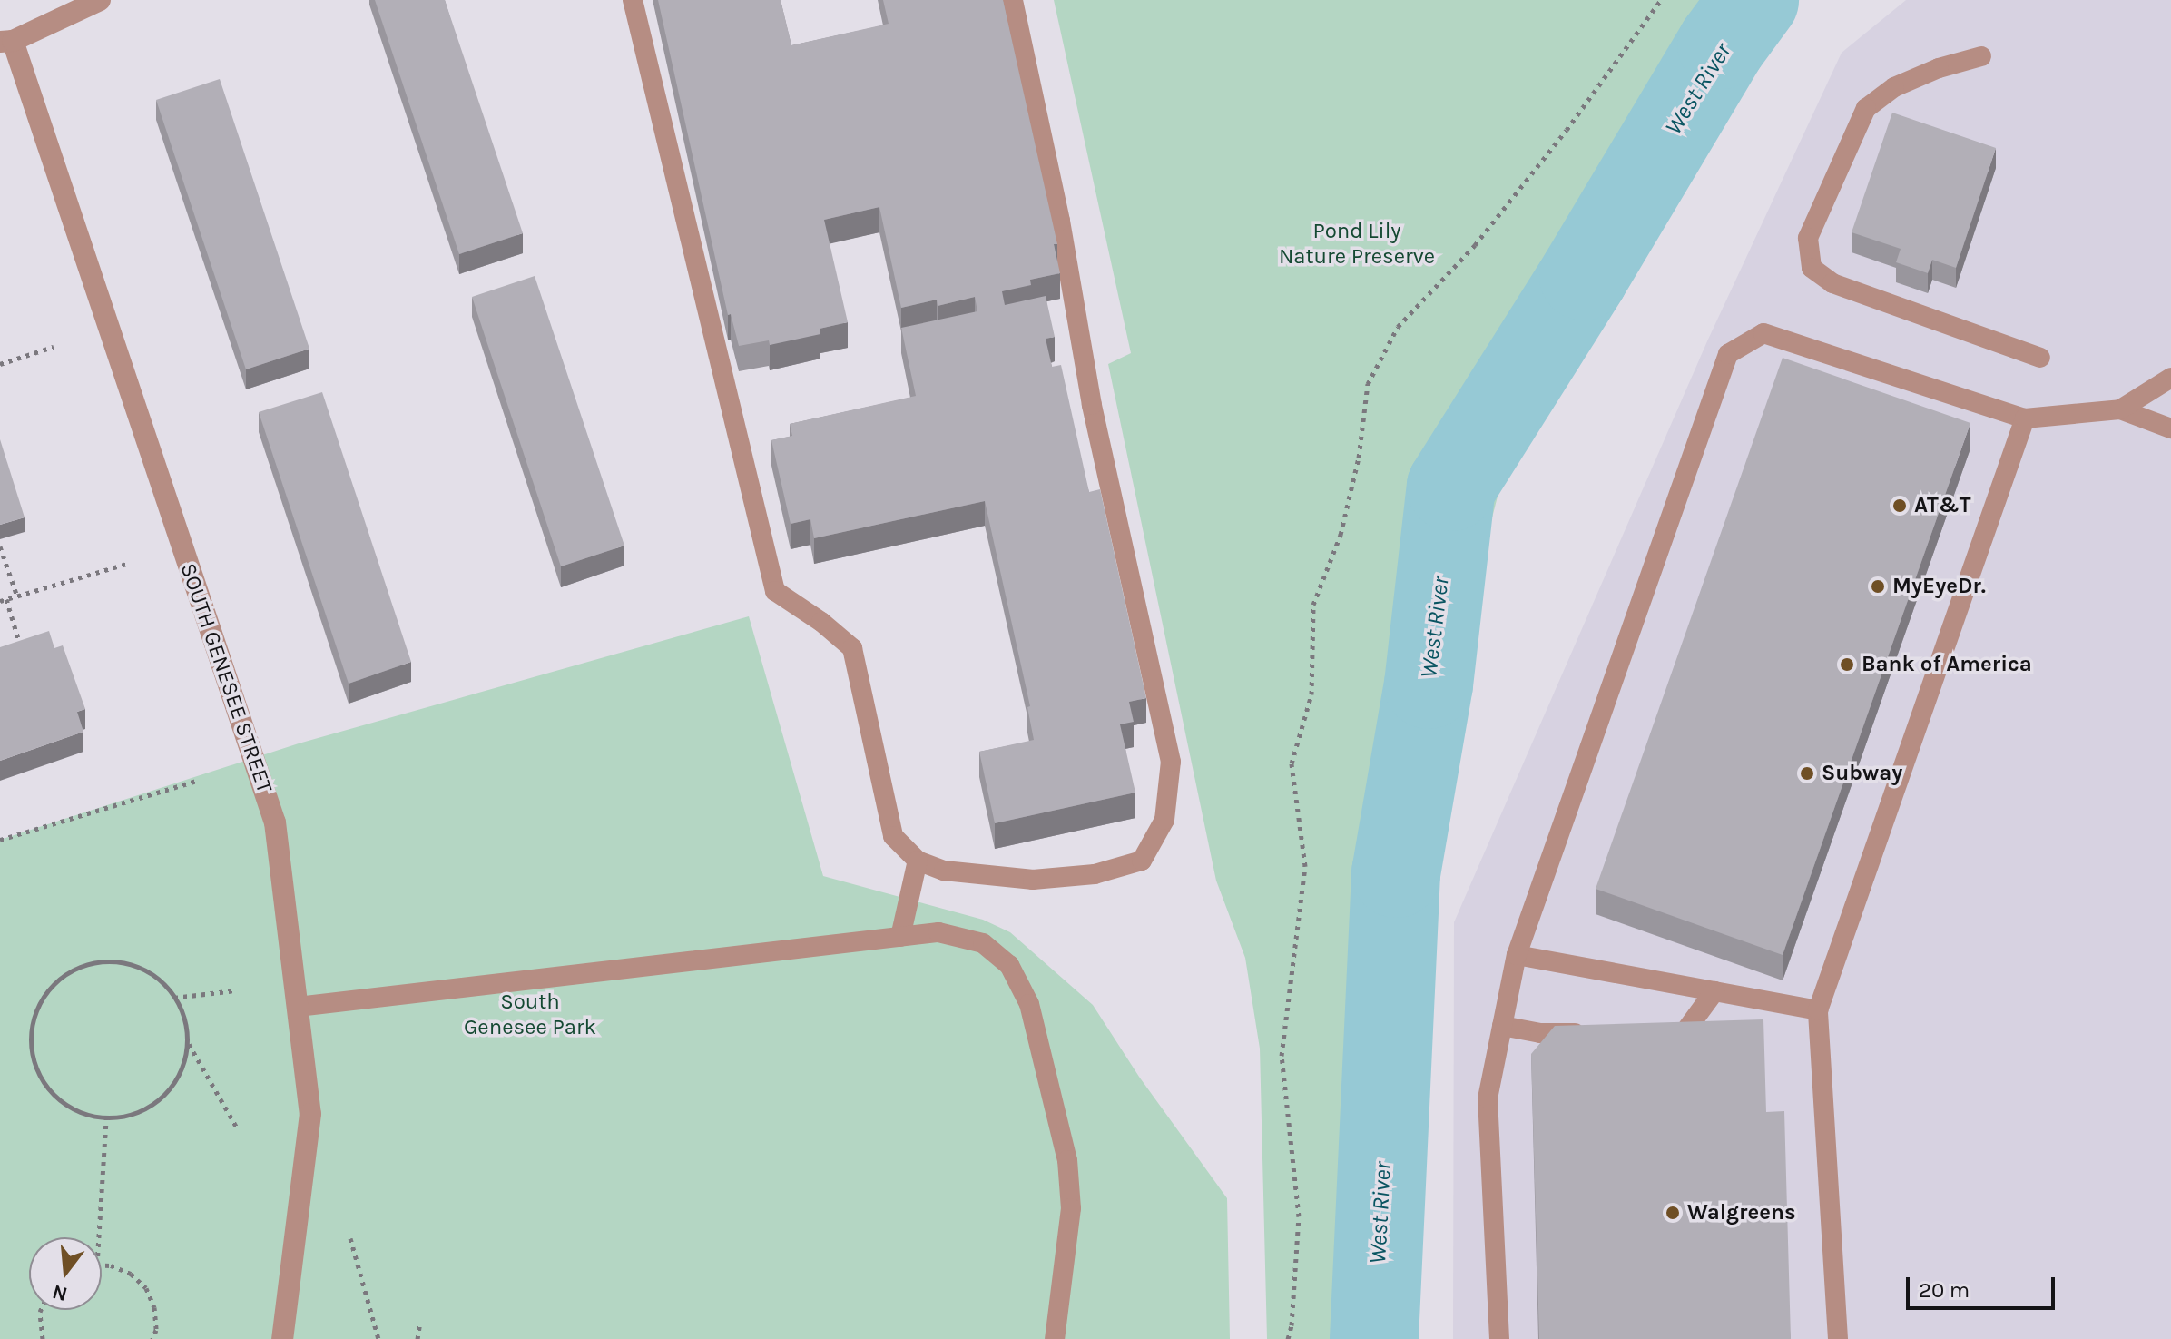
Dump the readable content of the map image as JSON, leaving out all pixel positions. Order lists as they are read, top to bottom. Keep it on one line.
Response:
{"streets":{"street":["SOUTH GENESEE STREET"]},"water":["West River"],"parks":["Pond Lily Nature Preserve","South Genesee Park"],"places":["AT&T","MyEyeDr.","Bank of America","Subway","Walgreens"],"scale_bar":"20 m","north":"bottom"}
